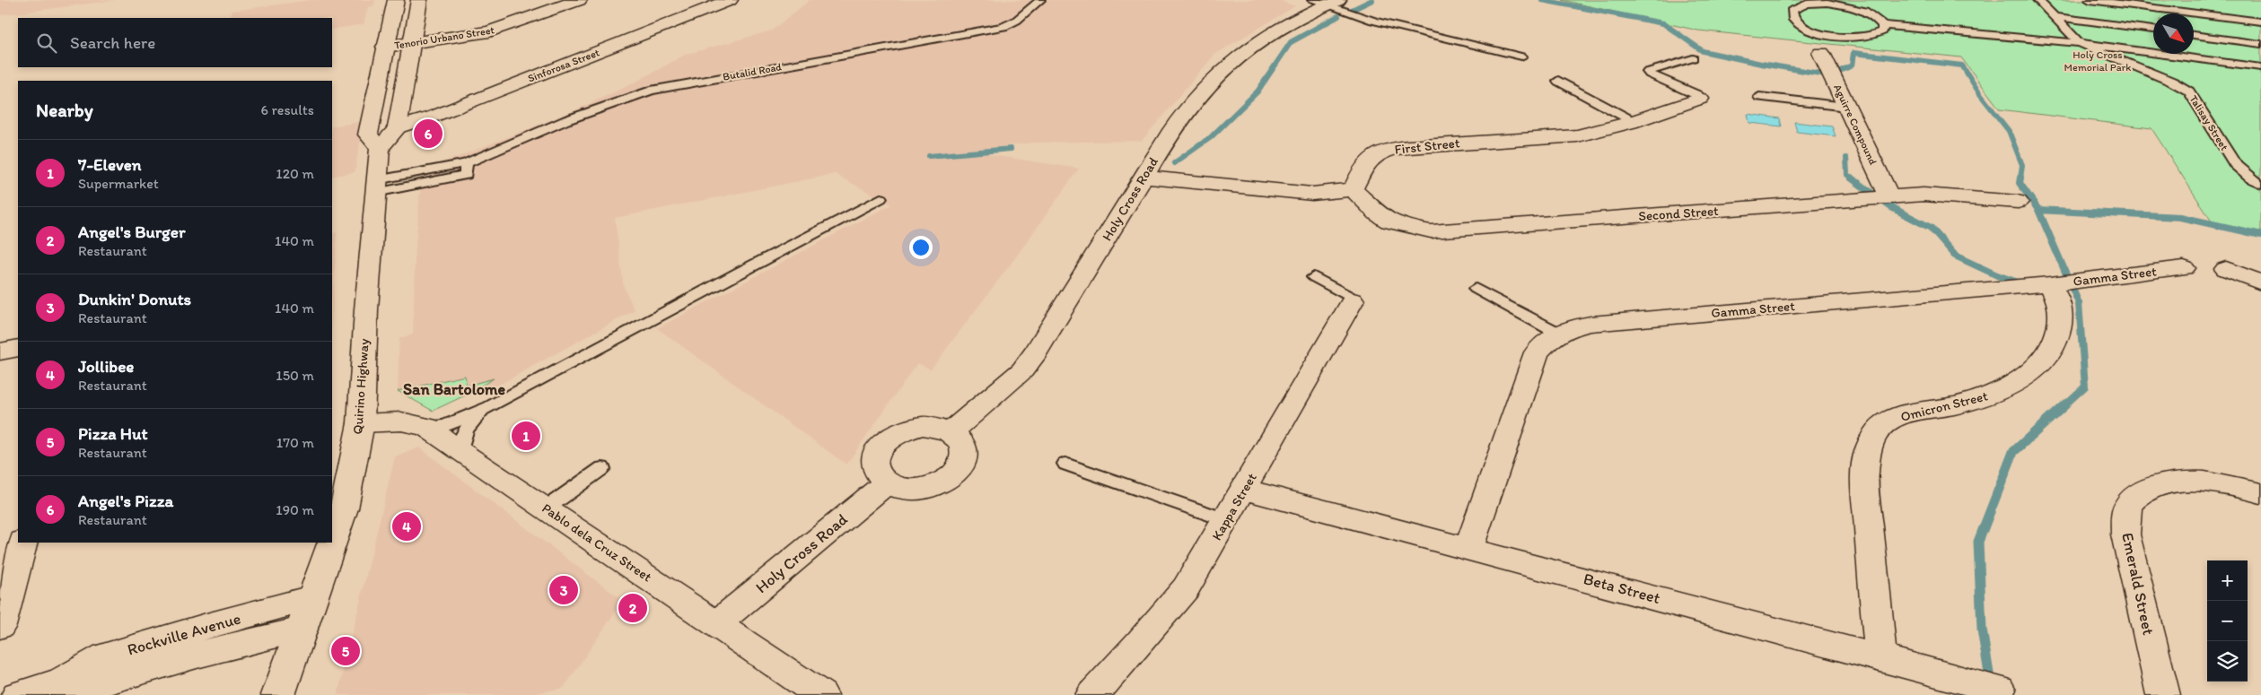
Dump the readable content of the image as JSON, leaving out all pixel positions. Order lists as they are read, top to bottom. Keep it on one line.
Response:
{"streets":{"street":["Tenorio Urbano Street","Sinforosa Street","Aguirre Compound","First Street","Holy Cross Road","Second Street","Gamma Street","Quirino Highway","Omicron Street","Kappa Street","Pablo dela Cruz Street","Emerald Street","Beta Street","Rockville Avenue"],"lane":["Butalid Road","Talisay Street"]},"crossings":[["Butalid Road","Quirino Highway"],["Aguirre Compound","Second Street"],["First Street","Second Street"],["Holy Cross Road","Pablo dela Cruz Street"],["Gamma Street","Omicron Street"],["Gamma Street","Beta Street"],["Quirino Highway","Pablo dela Cruz Street"],["Quirino Highway","Rockville Avenue"],["Omicron Street","Beta Street"],["Kappa Street","Beta Street"]],"districts":["San Bartolome"],"parks":["Holy Cross Memorial Park"],"north":"bottom right","page":{"search":"Search here","heading":["Nearby","6 results"],"pins":["6","1","4","3","2","5"],"list":[{"mark":"1","name":"7-Eleven","note":"Supermarket","value":"120 m"},{"mark":"2","name":"Angel's Burger","note":"Restaurant","value":"140 m"},{"mark":"3","name":"Dunkin' Donuts","note":"Restaurant","value":"140 m"},{"mark":"4","name":"Jollibee","note":"Restaurant","value":"150 m"},{"mark":"5","name":"Pizza Hut","note":"Restaurant","value":"170 m"},{"mark":"6","name":"Angel's Pizza","note":"Restaurant","value":"190 m"}],"map_buttons":["+","−"]}}
